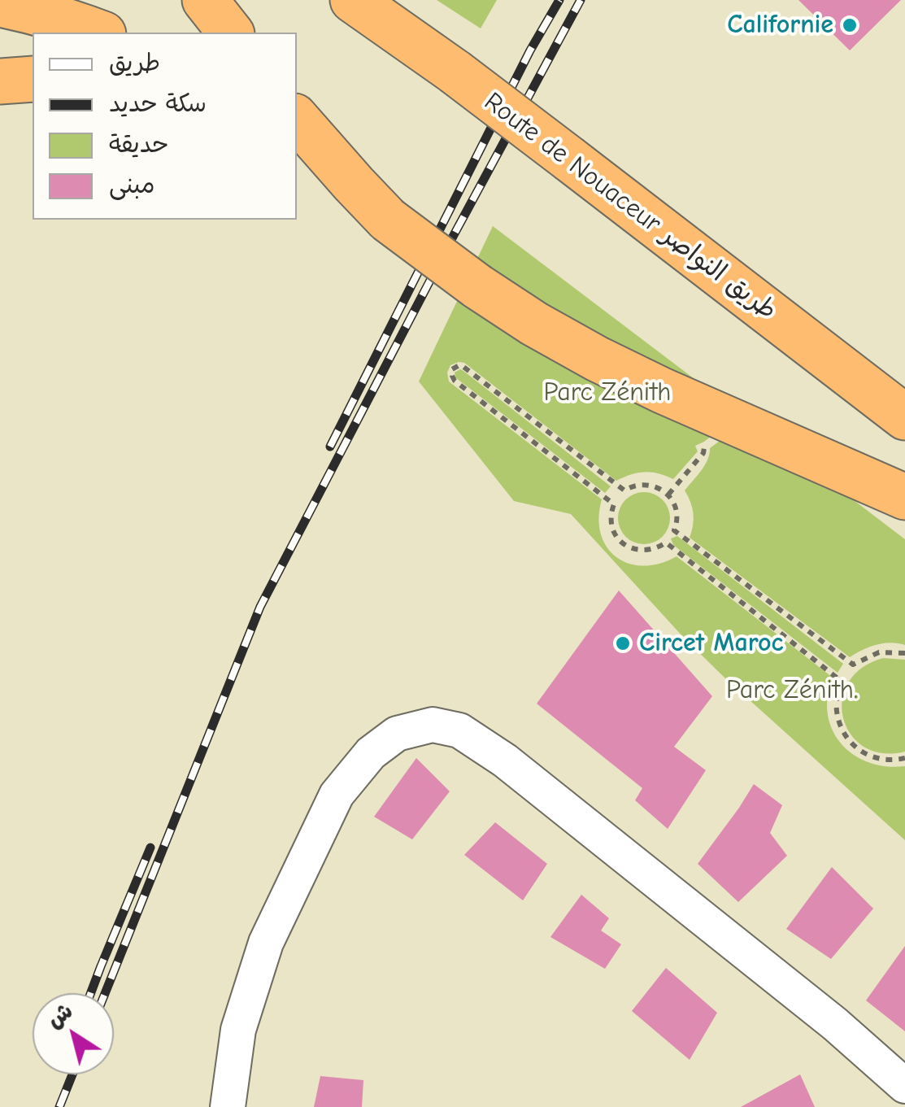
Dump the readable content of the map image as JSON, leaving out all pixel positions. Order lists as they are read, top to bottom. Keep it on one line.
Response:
{"streets":{"highway":["Route de Nouaceur طريق النواصر"]},"parks":["Parc Zénith","Parc Zénith."],"places":["Californie","Circet Maroc"],"legend":["طريق","سكة حديد","حديقة","مبنى"],"north":"top left"}
